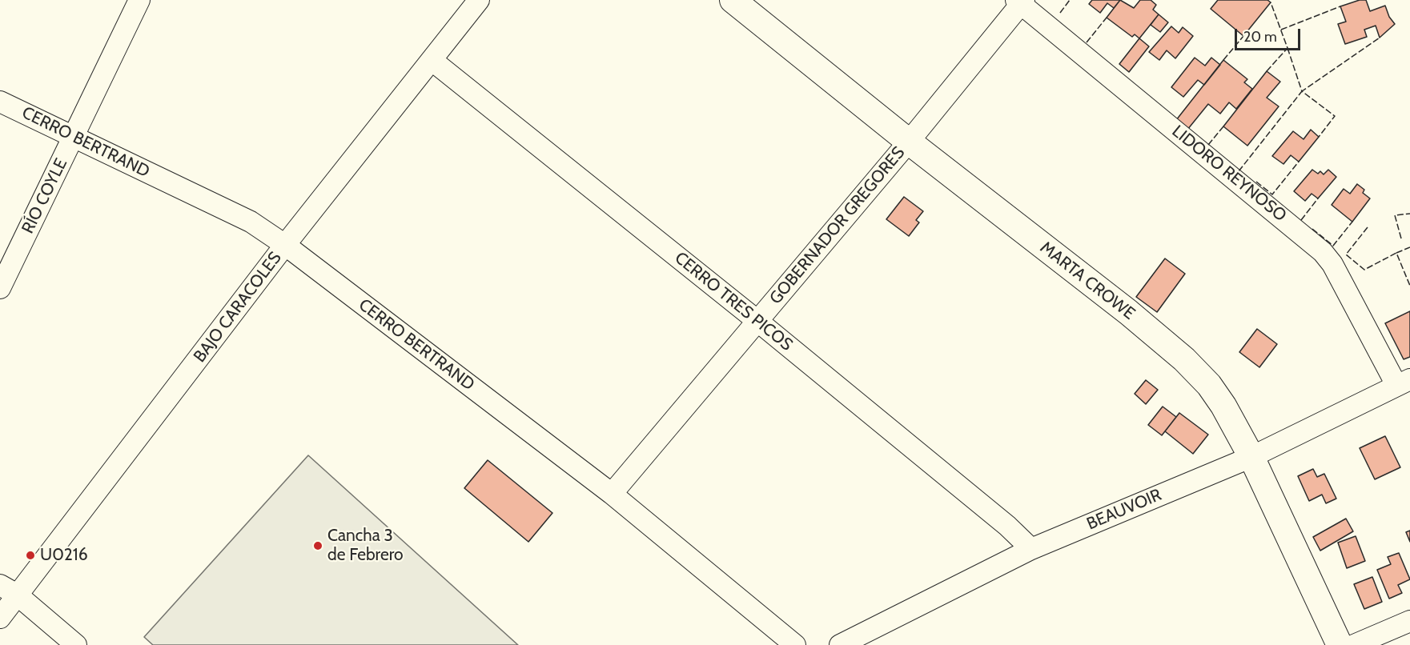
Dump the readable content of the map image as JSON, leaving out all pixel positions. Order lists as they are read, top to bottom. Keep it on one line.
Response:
{"streets":{"street":["CERRO BERTRAND","LIDORO REYNOSO","RÍO COYLE","GOBERNADOR GREGORES","MARTA CROWE","CERRO TRES PICOS","BAJO CARACOLES","BEAUVOIR"]},"crossings":[["CERRO BERTRAND","RÍO COYLE"],["CERRO BERTRAND","GOBERNADOR GREGORES"],["CERRO BERTRAND","BAJO CARACOLES"],["LIDORO REYNOSO","GOBERNADOR GREGORES"],["LIDORO REYNOSO","BEAUVOIR"],["GOBERNADOR GREGORES","MARTA CROWE"],["GOBERNADOR GREGORES","CERRO TRES PICOS"],["MARTA CROWE","BEAUVOIR"],["CERRO TRES PICOS","BAJO CARACOLES"],["CERRO TRES PICOS","BEAUVOIR"]],"places":["Cancha 3 de Febrero","U0216"],"scale_bar":"20 m"}
